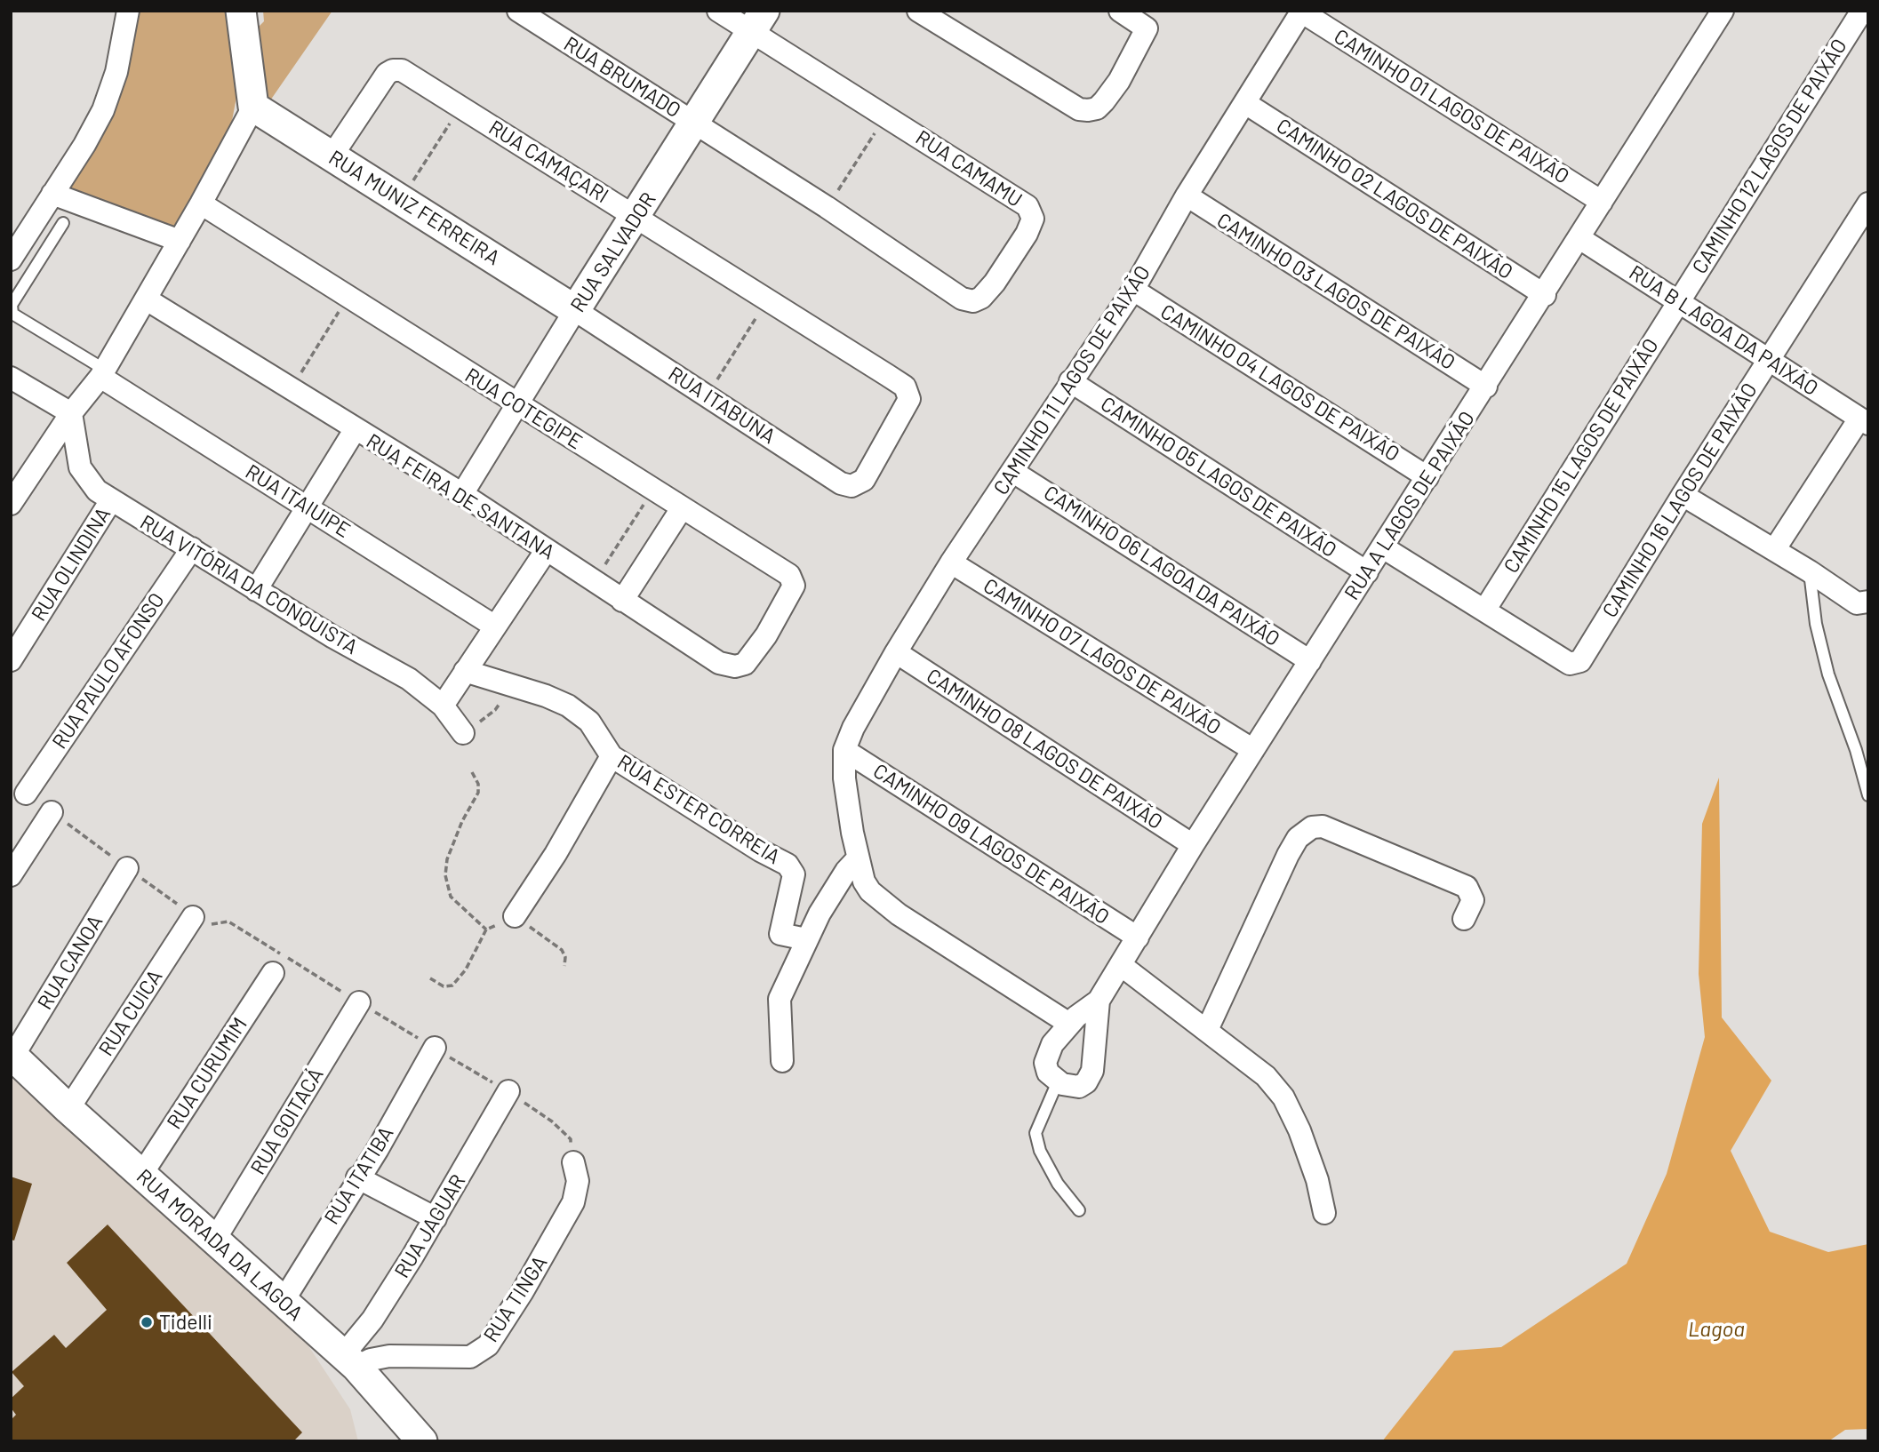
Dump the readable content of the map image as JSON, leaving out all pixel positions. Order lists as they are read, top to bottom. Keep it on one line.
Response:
{"streets":{"street":["RUA BRUMADO","CAMINHO 01 LAGOS DE PAIXÃO","CAMINHO 12 LAGOS DE PAIXÃO","RUA CAMAÇARI","RUA CAMAMU","CAMINHO 02 LAGOS DE PAIXÃO","RUA MUNIZ FERREIRA","RUA SALVADOR","CAMINHO 03 LAGOS DE PAIXÃO","RUA B LAGOA DA PAIXÃO","CAMINHO 11 LAGOS DE PAIXÃO","CAMINHO 04 LAGOS DE PAIXÃO","RUA ITABUNA","RUA COTEGIPE","CAMINHO 15 LAGOS DE PAIXÃO","CAMINHO 05 LAGOS DE PAIXÃO","RUA FEIRA DE SANTANA","CAMINHO 16 LAGOS DE PAIXÃO","RUA ITAIUIPE","RUA A LAGOS DE PAIXÃO","RUA OLINDINA","CAMINHO 06 LAGOA DA PAIXÃO","RUA VITÓRIA DA CONQUISTA","CAMINHO 07 LAGOS DE PAIXÃO","RUA PAULO AFONSO","CAMINHO 08 LAGOS DE PAIXÃO","RUA ESTER CORREIA","CAMINHO 09 LAGOS DE PAIXÃO","RUA CANOA","RUA CUICA","RUA CURUMIM","RUA GOITACÁ","RUA ITATIBA","RUA JAGUAR","RUA MORADA DA LAGOA","RUA TINGA"]},"crossings":[["RUA BRUMADO","RUA CAMAMU"],["RUA BRUMADO","RUA SALVADOR"],["CAMINHO 01 LAGOS DE PAIXÃO","CAMINHO 11 LAGOS DE PAIXÃO"],["CAMINHO 01 LAGOS DE PAIXÃO","RUA A LAGOS DE PAIXÃO"],["CAMINHO 12 LAGOS DE PAIXÃO","RUA B LAGOA DA PAIXÃO"],["CAMINHO 12 LAGOS DE PAIXÃO","CAMINHO 15 LAGOS DE PAIXÃO"],["RUA CAMAÇARI","RUA MUNIZ FERREIRA"],["RUA CAMAÇARI","RUA SALVADOR"],["RUA CAMAÇARI","RUA ITABUNA"],["RUA CAMAMU","RUA SALVADOR"],["CAMINHO 02 LAGOS DE PAIXÃO","CAMINHO 11 LAGOS DE PAIXÃO"],["CAMINHO 02 LAGOS DE PAIXÃO","RUA A LAGOS DE PAIXÃO"],["RUA MUNIZ FERREIRA","RUA SALVADOR"],["RUA MUNIZ FERREIRA","RUA ITABUNA"],["RUA SALVADOR","RUA ITABUNA"],["RUA SALVADOR","RUA COTEGIPE"],["RUA SALVADOR","RUA FEIRA DE SANTANA"],["CAMINHO 03 LAGOS DE PAIXÃO","CAMINHO 11 LAGOS DE PAIXÃO"],["CAMINHO 03 LAGOS DE PAIXÃO","RUA A LAGOS DE PAIXÃO"],["RUA B LAGOA DA PAIXÃO","CAMINHO 15 LAGOS DE PAIXÃO"],["RUA B LAGOA DA PAIXÃO","CAMINHO 16 LAGOS DE PAIXÃO"],["RUA B LAGOA DA PAIXÃO","RUA A LAGOS DE PAIXÃO"],["CAMINHO 11 LAGOS DE PAIXÃO","CAMINHO 04 LAGOS DE PAIXÃO"],["CAMINHO 11 LAGOS DE PAIXÃO","CAMINHO 05 LAGOS DE PAIXÃO"],["CAMINHO 11 LAGOS DE PAIXÃO","CAMINHO 06 LAGOA DA PAIXÃO"],["CAMINHO 11 LAGOS DE PAIXÃO","CAMINHO 07 LAGOS DE PAIXÃO"],["CAMINHO 11 LAGOS DE PAIXÃO","CAMINHO 08 LAGOS DE PAIXÃO"],["CAMINHO 11 LAGOS DE PAIXÃO","CAMINHO 09 LAGOS DE PAIXÃO"],["CAMINHO 04 LAGOS DE PAIXÃO","RUA A LAGOS DE PAIXÃO"],["RUA COTEGIPE","RUA FEIRA DE SANTANA"],["CAMINHO 15 LAGOS DE PAIXÃO","CAMINHO 16 LAGOS DE PAIXÃO"],["CAMINHO 05 LAGOS DE PAIXÃO","RUA A LAGOS DE PAIXÃO"],["CAMINHO 16 LAGOS DE PAIXÃO","RUA A LAGOS DE PAIXÃO"],["RUA A LAGOS DE PAIXÃO","CAMINHO 06 LAGOA DA PAIXÃO"],["RUA A LAGOS DE PAIXÃO","CAMINHO 07 LAGOS DE PAIXÃO"],["RUA A LAGOS DE PAIXÃO","CAMINHO 08 LAGOS DE PAIXÃO"],["RUA A LAGOS DE PAIXÃO","CAMINHO 09 LAGOS DE PAIXÃO"],["RUA OLINDINA","RUA VITÓRIA DA CONQUISTA"],["RUA VITÓRIA DA CONQUISTA","RUA PAULO AFONSO"],["RUA CANOA","RUA MORADA DA LAGOA"],["RUA CUICA","RUA MORADA DA LAGOA"],["RUA CURUMIM","RUA MORADA DA LAGOA"],["RUA GOITACÁ","RUA MORADA DA LAGOA"],["RUA ITATIBA","RUA MORADA DA LAGOA"],["RUA JAGUAR","RUA MORADA DA LAGOA"],["RUA JAGUAR","RUA TINGA"],["RUA MORADA DA LAGOA","RUA TINGA"]],"water":["Lagoa"],"places":["Tidelli"]}
